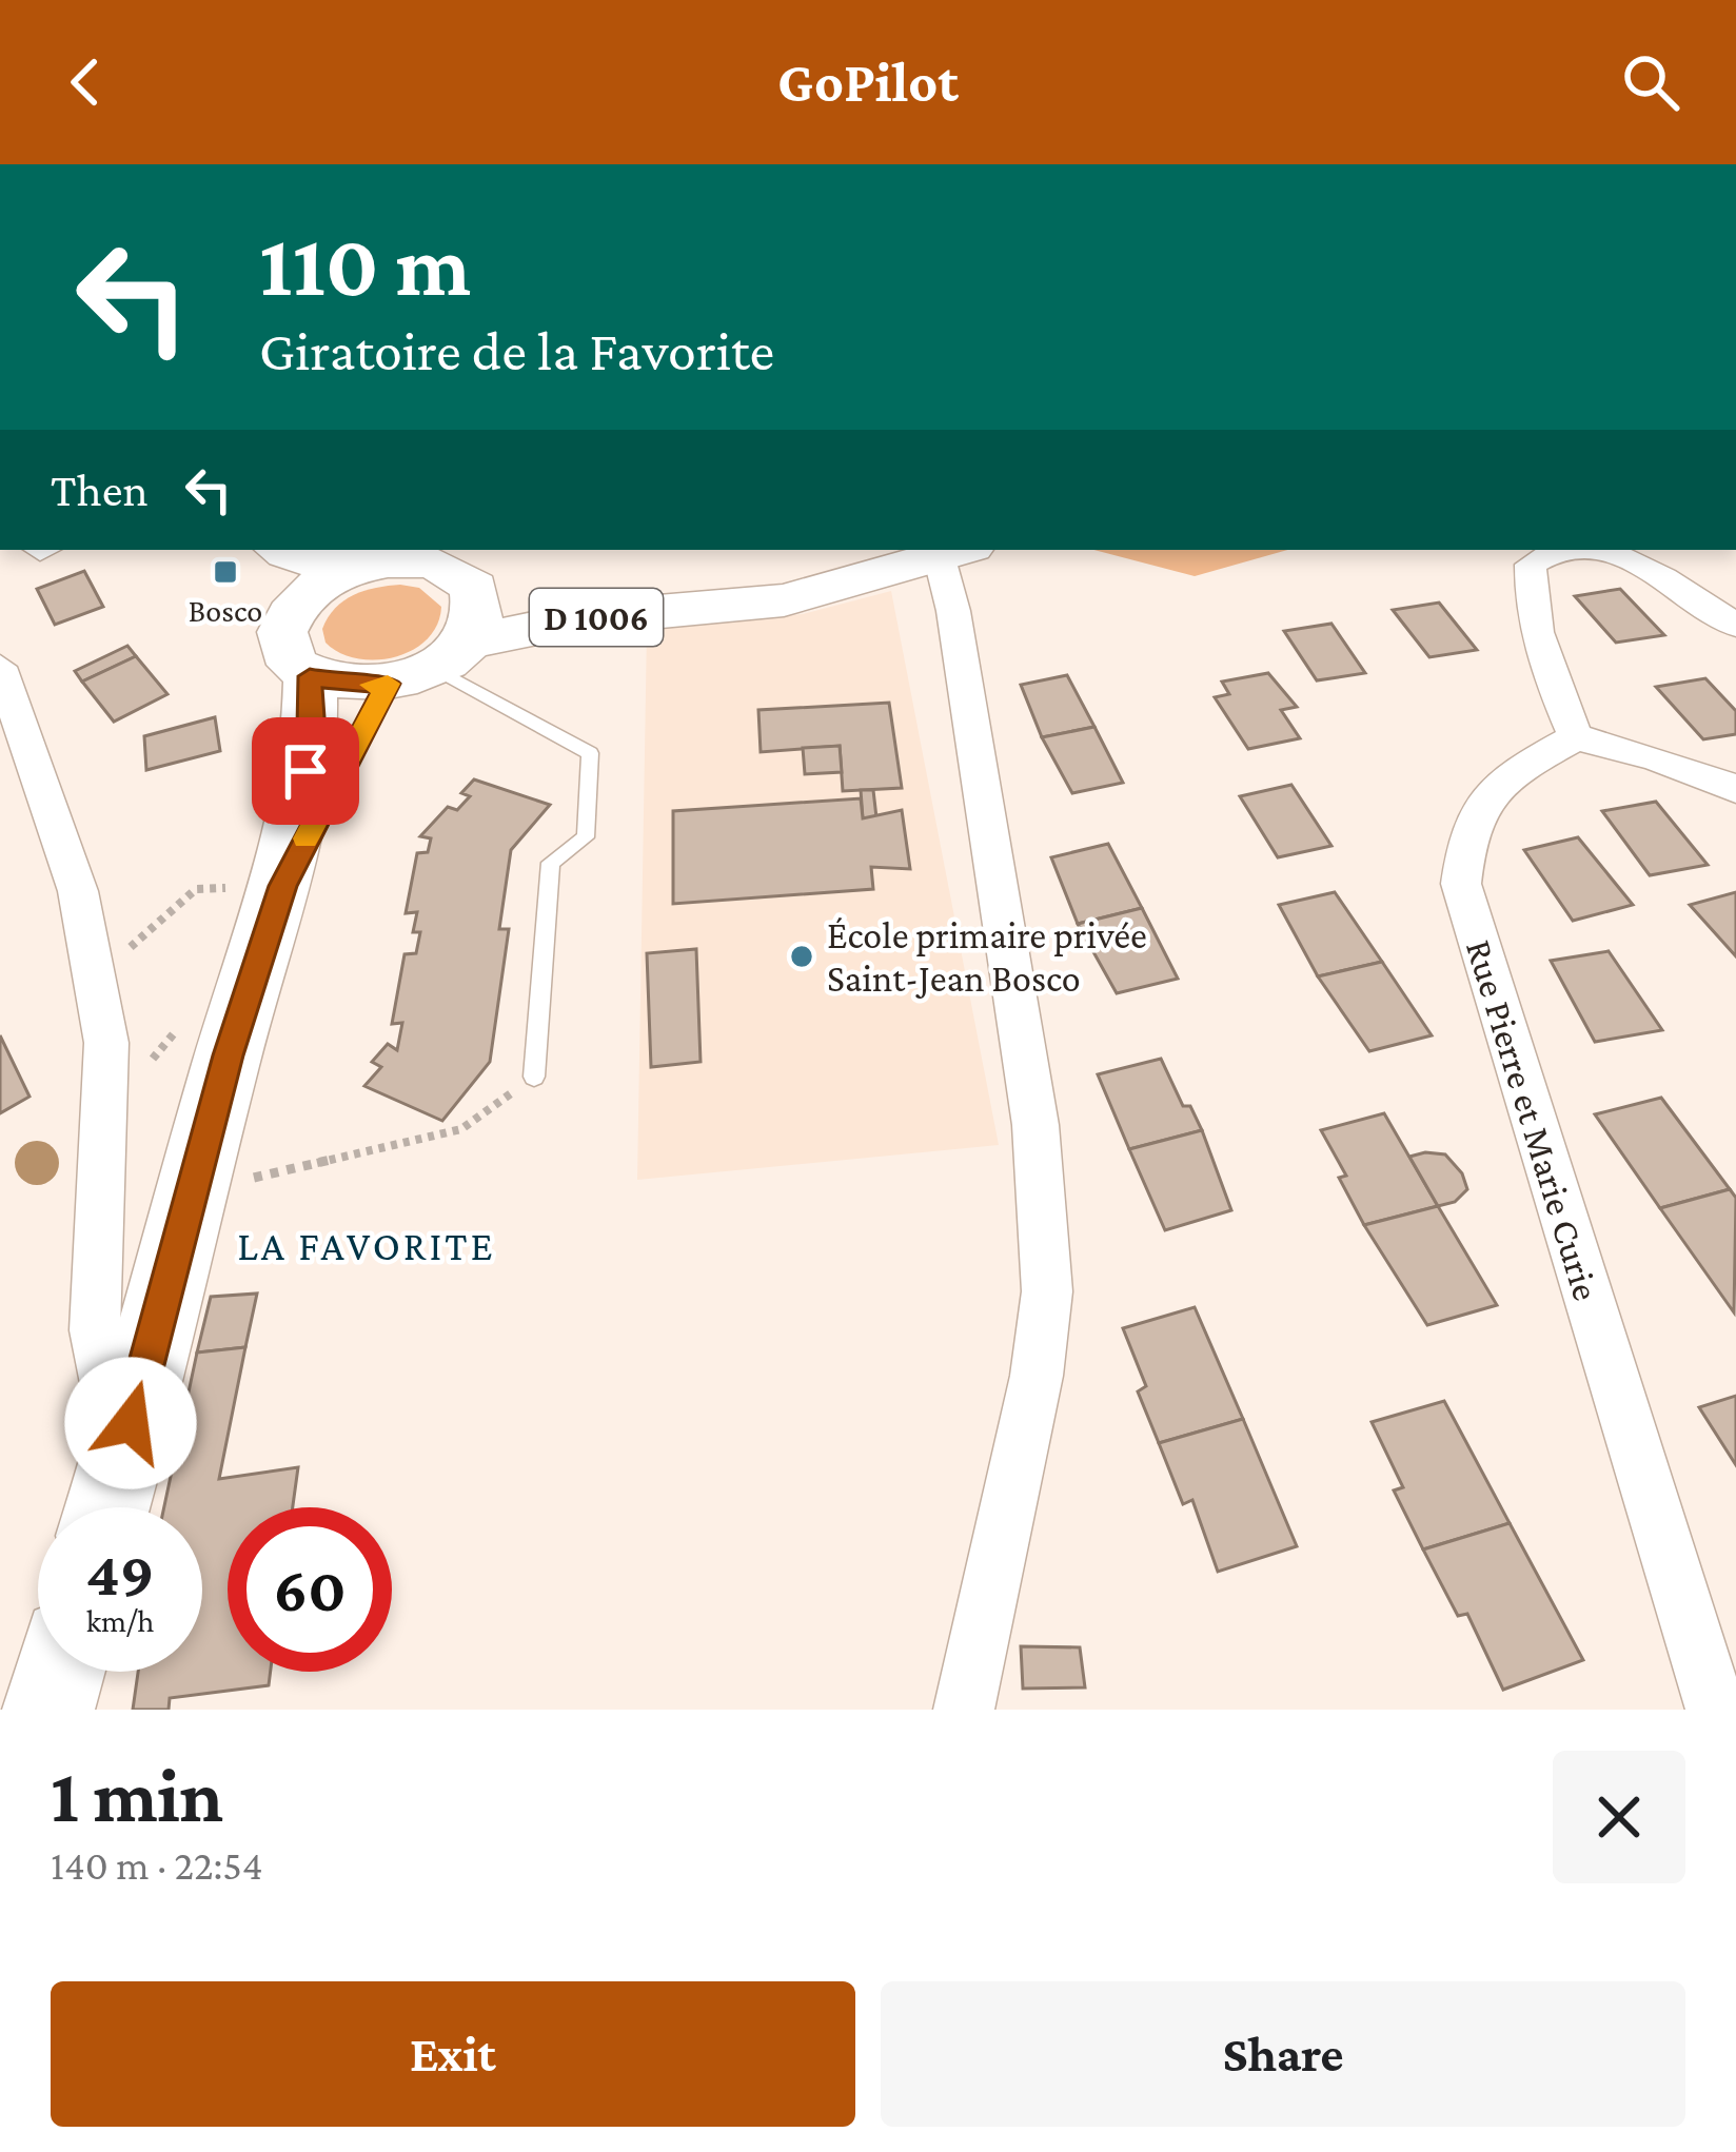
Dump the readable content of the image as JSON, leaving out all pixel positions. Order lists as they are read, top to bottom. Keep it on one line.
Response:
{"streets":{"main road":["D 1006"],"street":["Rue Pierre et Marie Curie"]},"districts":["LA FAVORITE"],"places":{"transit":["Bosco"],"other":["École primaire privée Saint-Jean Bosco"]},"page":{"header":"GoPilot","turn":["110 m","Giratoire de la Favorite"],"then":"Then","speed":"49 km/h","limit":"60","heading":["1 min","140 m · 22:54"],"buttons":["Exit","Share"]}}
